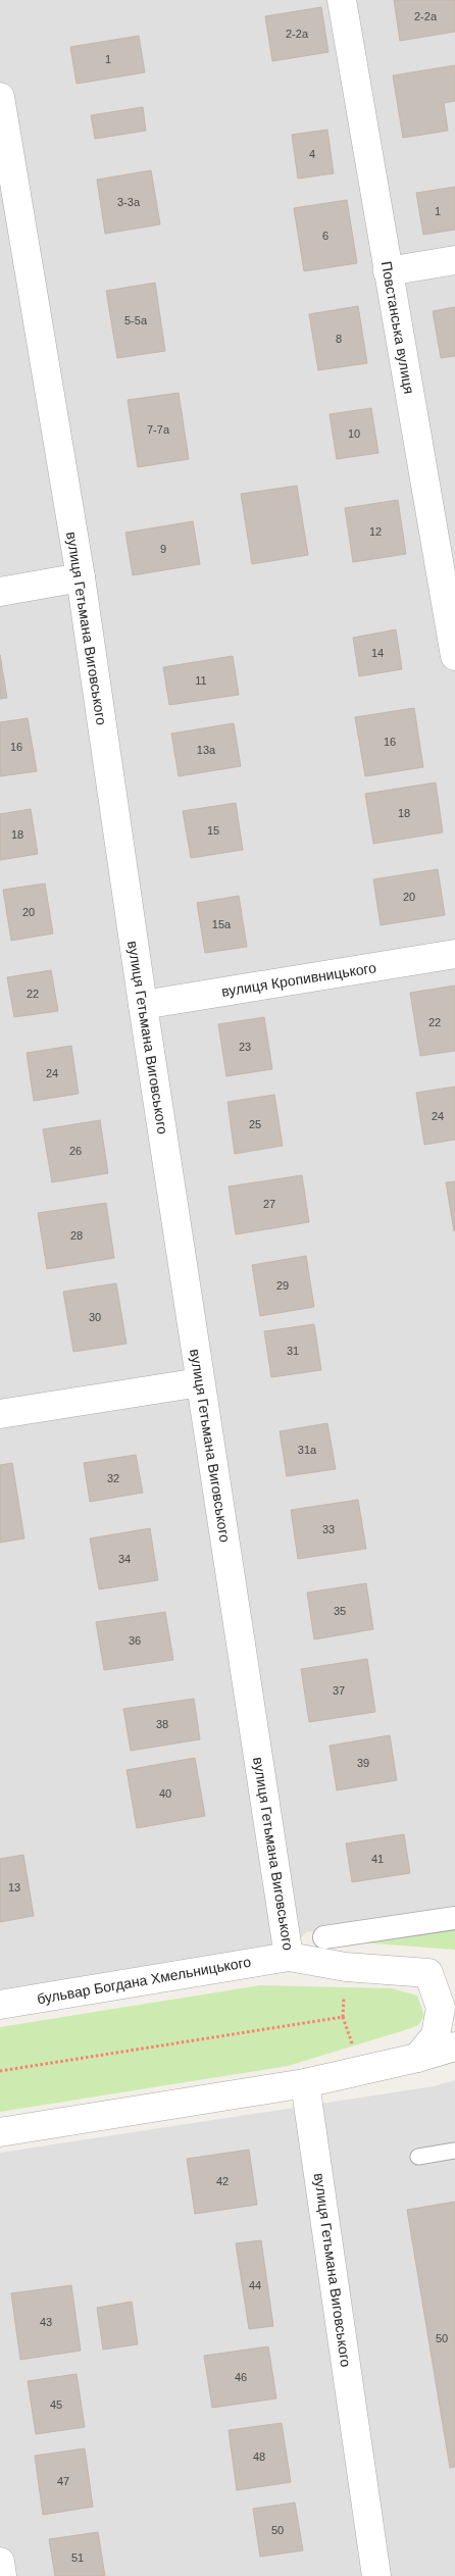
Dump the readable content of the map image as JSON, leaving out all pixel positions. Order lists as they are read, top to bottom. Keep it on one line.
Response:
{"streets":{"street":["Повстанська вулиця","вулиця Гетьмана Виговського","вулиця Кропивницького","бульвар Богдана Хмельницького"]},"crossings":[["вулиця Гетьмана Виговського","вулиця Кропивницького"],["вулиця Гетьмана Виговського","бульвар Богдана Хмельницького"]],"house_numbers":["2-2а","2-2а","1","4","3-3а","1","6","5-5а","8","7-7а","10","12","9","14","11","16","16","13а","18","15","18","20","20","15а","22","22","23","24","24","25","26","27","28","29","30","31","31а","32","33","34","35","36","37","38","39","40","41","13","42","44","43","50","46","45","48","47","50","51"]}
